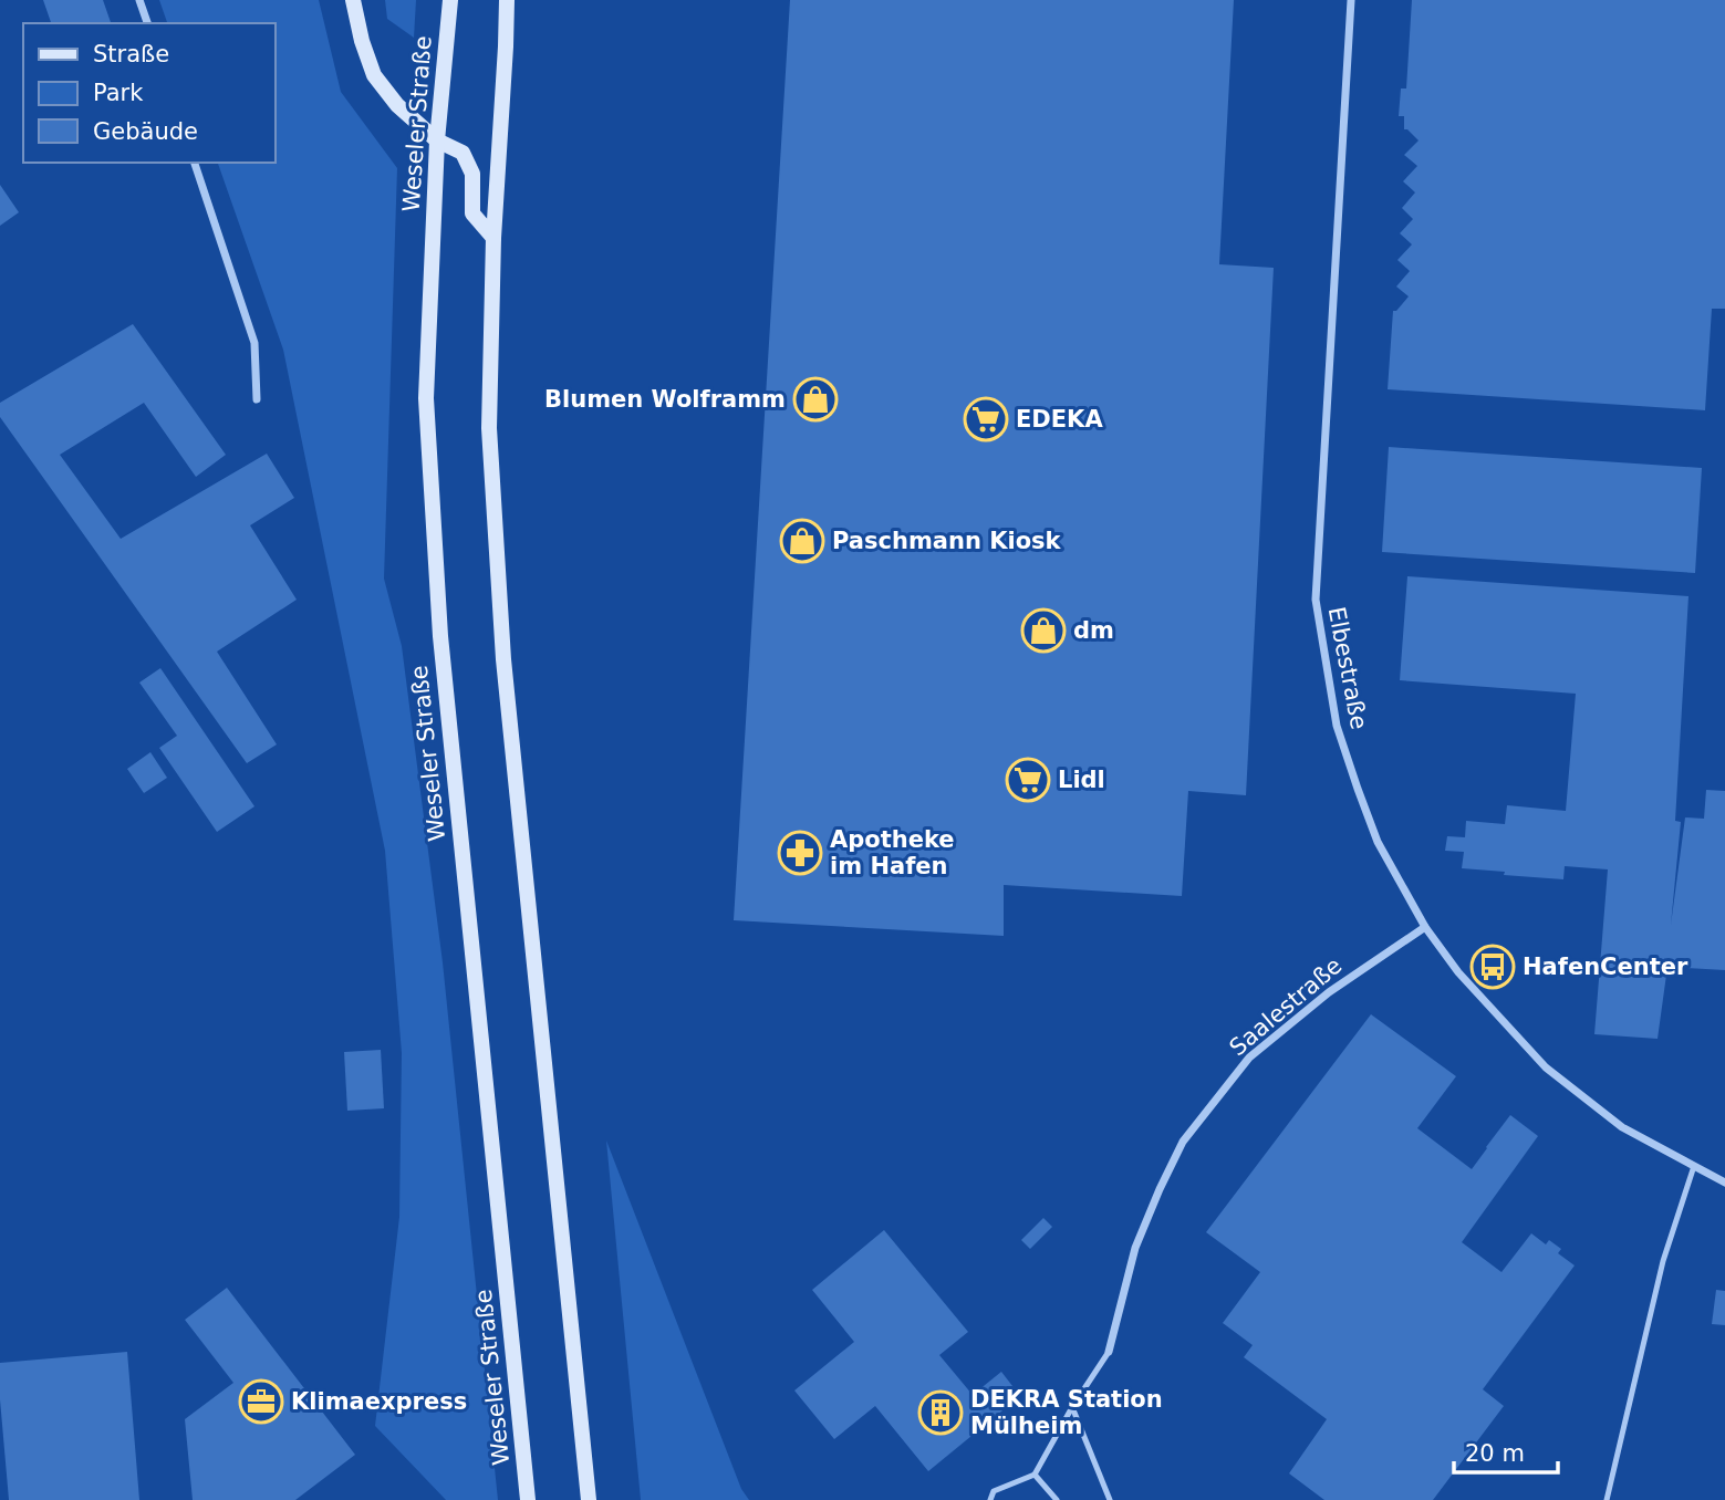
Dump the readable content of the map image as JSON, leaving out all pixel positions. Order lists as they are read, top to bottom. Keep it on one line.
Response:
{"streets":{"main road":["Weseler Straße"],"street":["Elbestraße","Saalestraße"]},"crossings":[["Elbestraße","Saalestraße"]],"places":{"shop":["Blumen Wolframm","Paschmann Kiosk","dm"],"supermarket":["EDEKA","Lidl"],"pharmacy":["Apotheke im Hafen"],"bus stop":["HafenCenter"],"office":["Klimaexpress"],"building":["DEKRA Station Mülheim"]},"legend":["Straße","Park","Gebäude"],"scale_bar":"20 m"}
